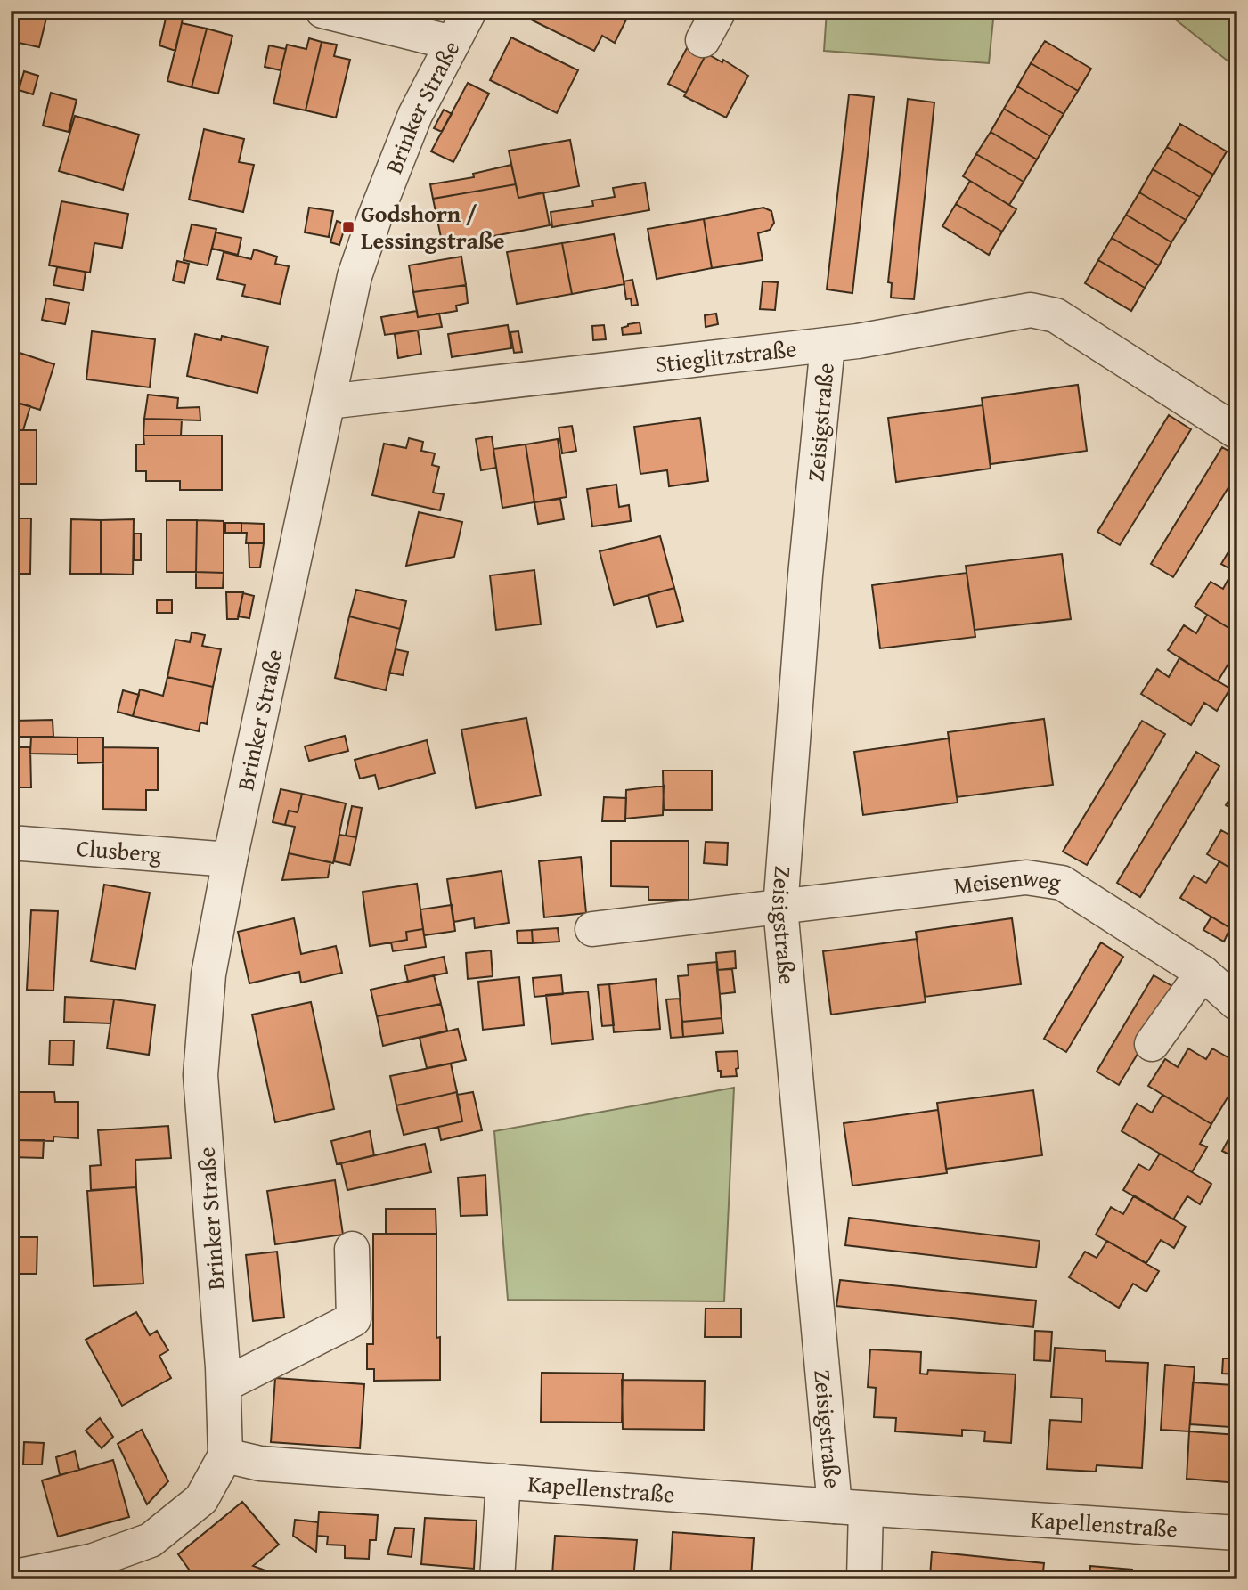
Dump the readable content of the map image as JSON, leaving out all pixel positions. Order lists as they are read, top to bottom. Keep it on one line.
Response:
{"streets":{"street":["Brinker Straße","Stieglitzstraße","Zeisigstraße","Clusberg","Meisenweg","Kapellenstraße"]},"crossings":[["Brinker Straße","Stieglitzstraße"],["Brinker Straße","Clusberg"],["Brinker Straße","Kapellenstraße"],["Stieglitzstraße","Zeisigstraße"],["Zeisigstraße","Meisenweg"],["Zeisigstraße","Kapellenstraße"]],"places":{"transit":["Godshorn / Lessingstraße"]}}
